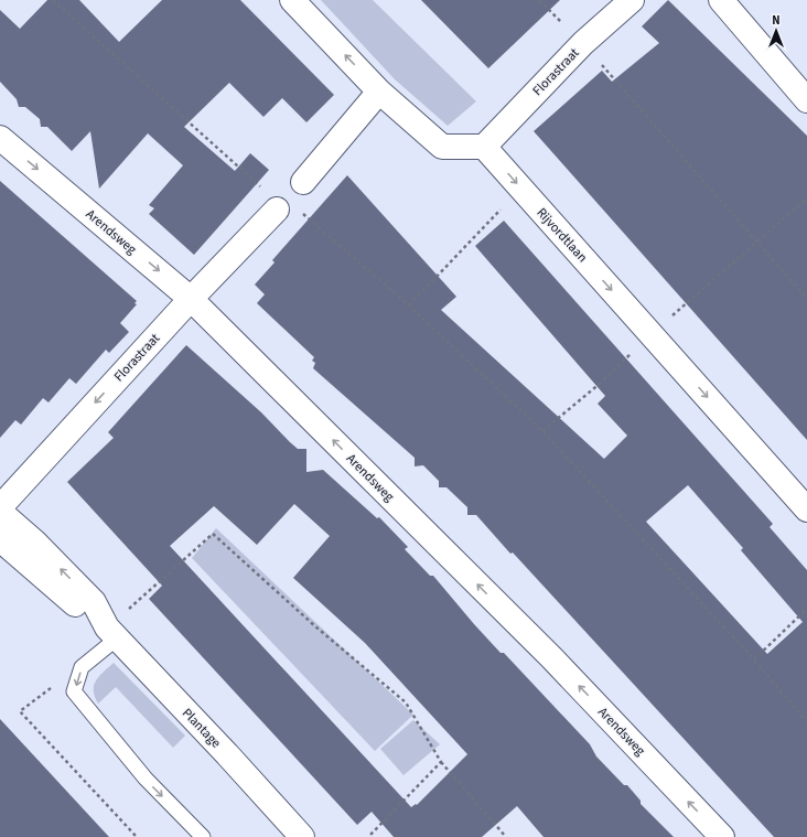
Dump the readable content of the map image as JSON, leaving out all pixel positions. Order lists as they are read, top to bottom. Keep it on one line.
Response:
{"streets":{"street":["Florastraat","Arendsweg","Rijvordtlaan","Plantage"]},"crossings":[["Florastraat","Arendsweg"],["Florastraat","Rijvordtlaan"],["Florastraat","Plantage"]],"one_way":["Florastraat","Rijvordtlaan"],"north":"top"}
